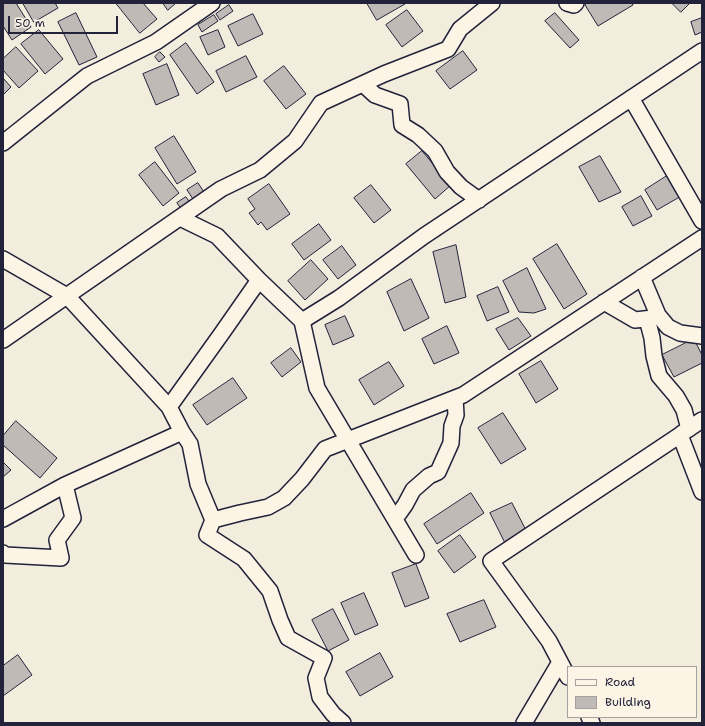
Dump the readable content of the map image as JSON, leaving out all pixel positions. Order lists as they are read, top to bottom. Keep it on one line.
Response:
{"legend":["Road","Building"],"scale_bar":"50 m"}
